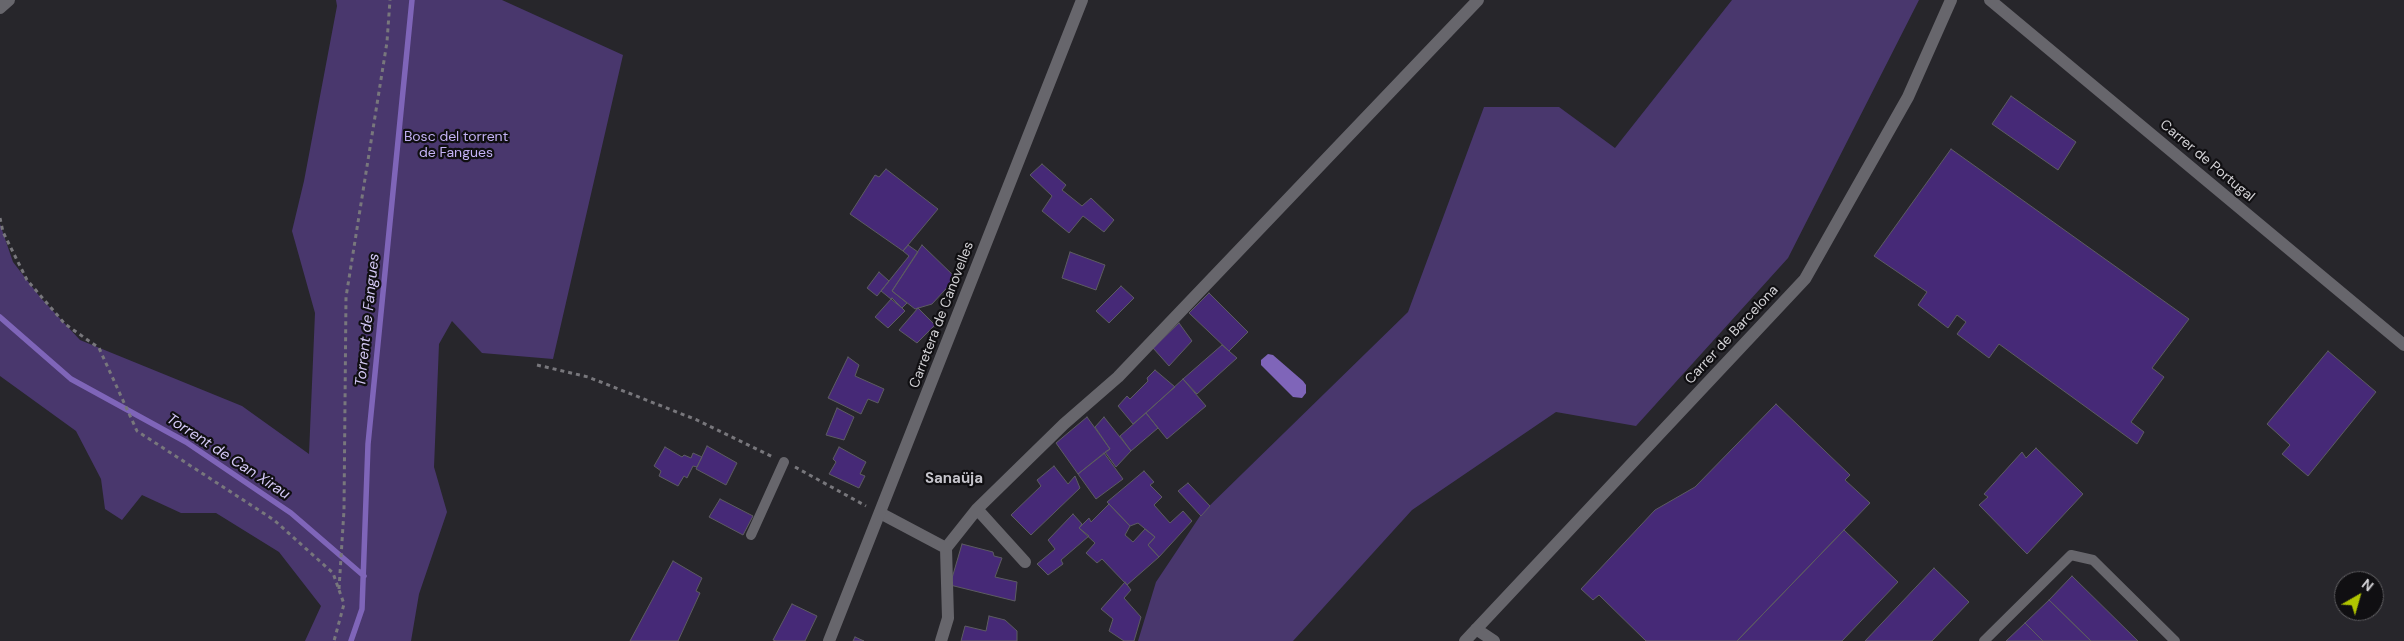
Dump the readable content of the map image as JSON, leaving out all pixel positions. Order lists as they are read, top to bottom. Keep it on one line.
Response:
{"streets":{"street":["Carrer de Portugal","Carretera de Canovelles","Carrer de Barcelona"]},"districts":["Sanaüja"],"water":["Torrent de Fangues","Torrent de Can Xirau"],"parks":["Bosc del torrent de Fangues"],"north":"top right"}
